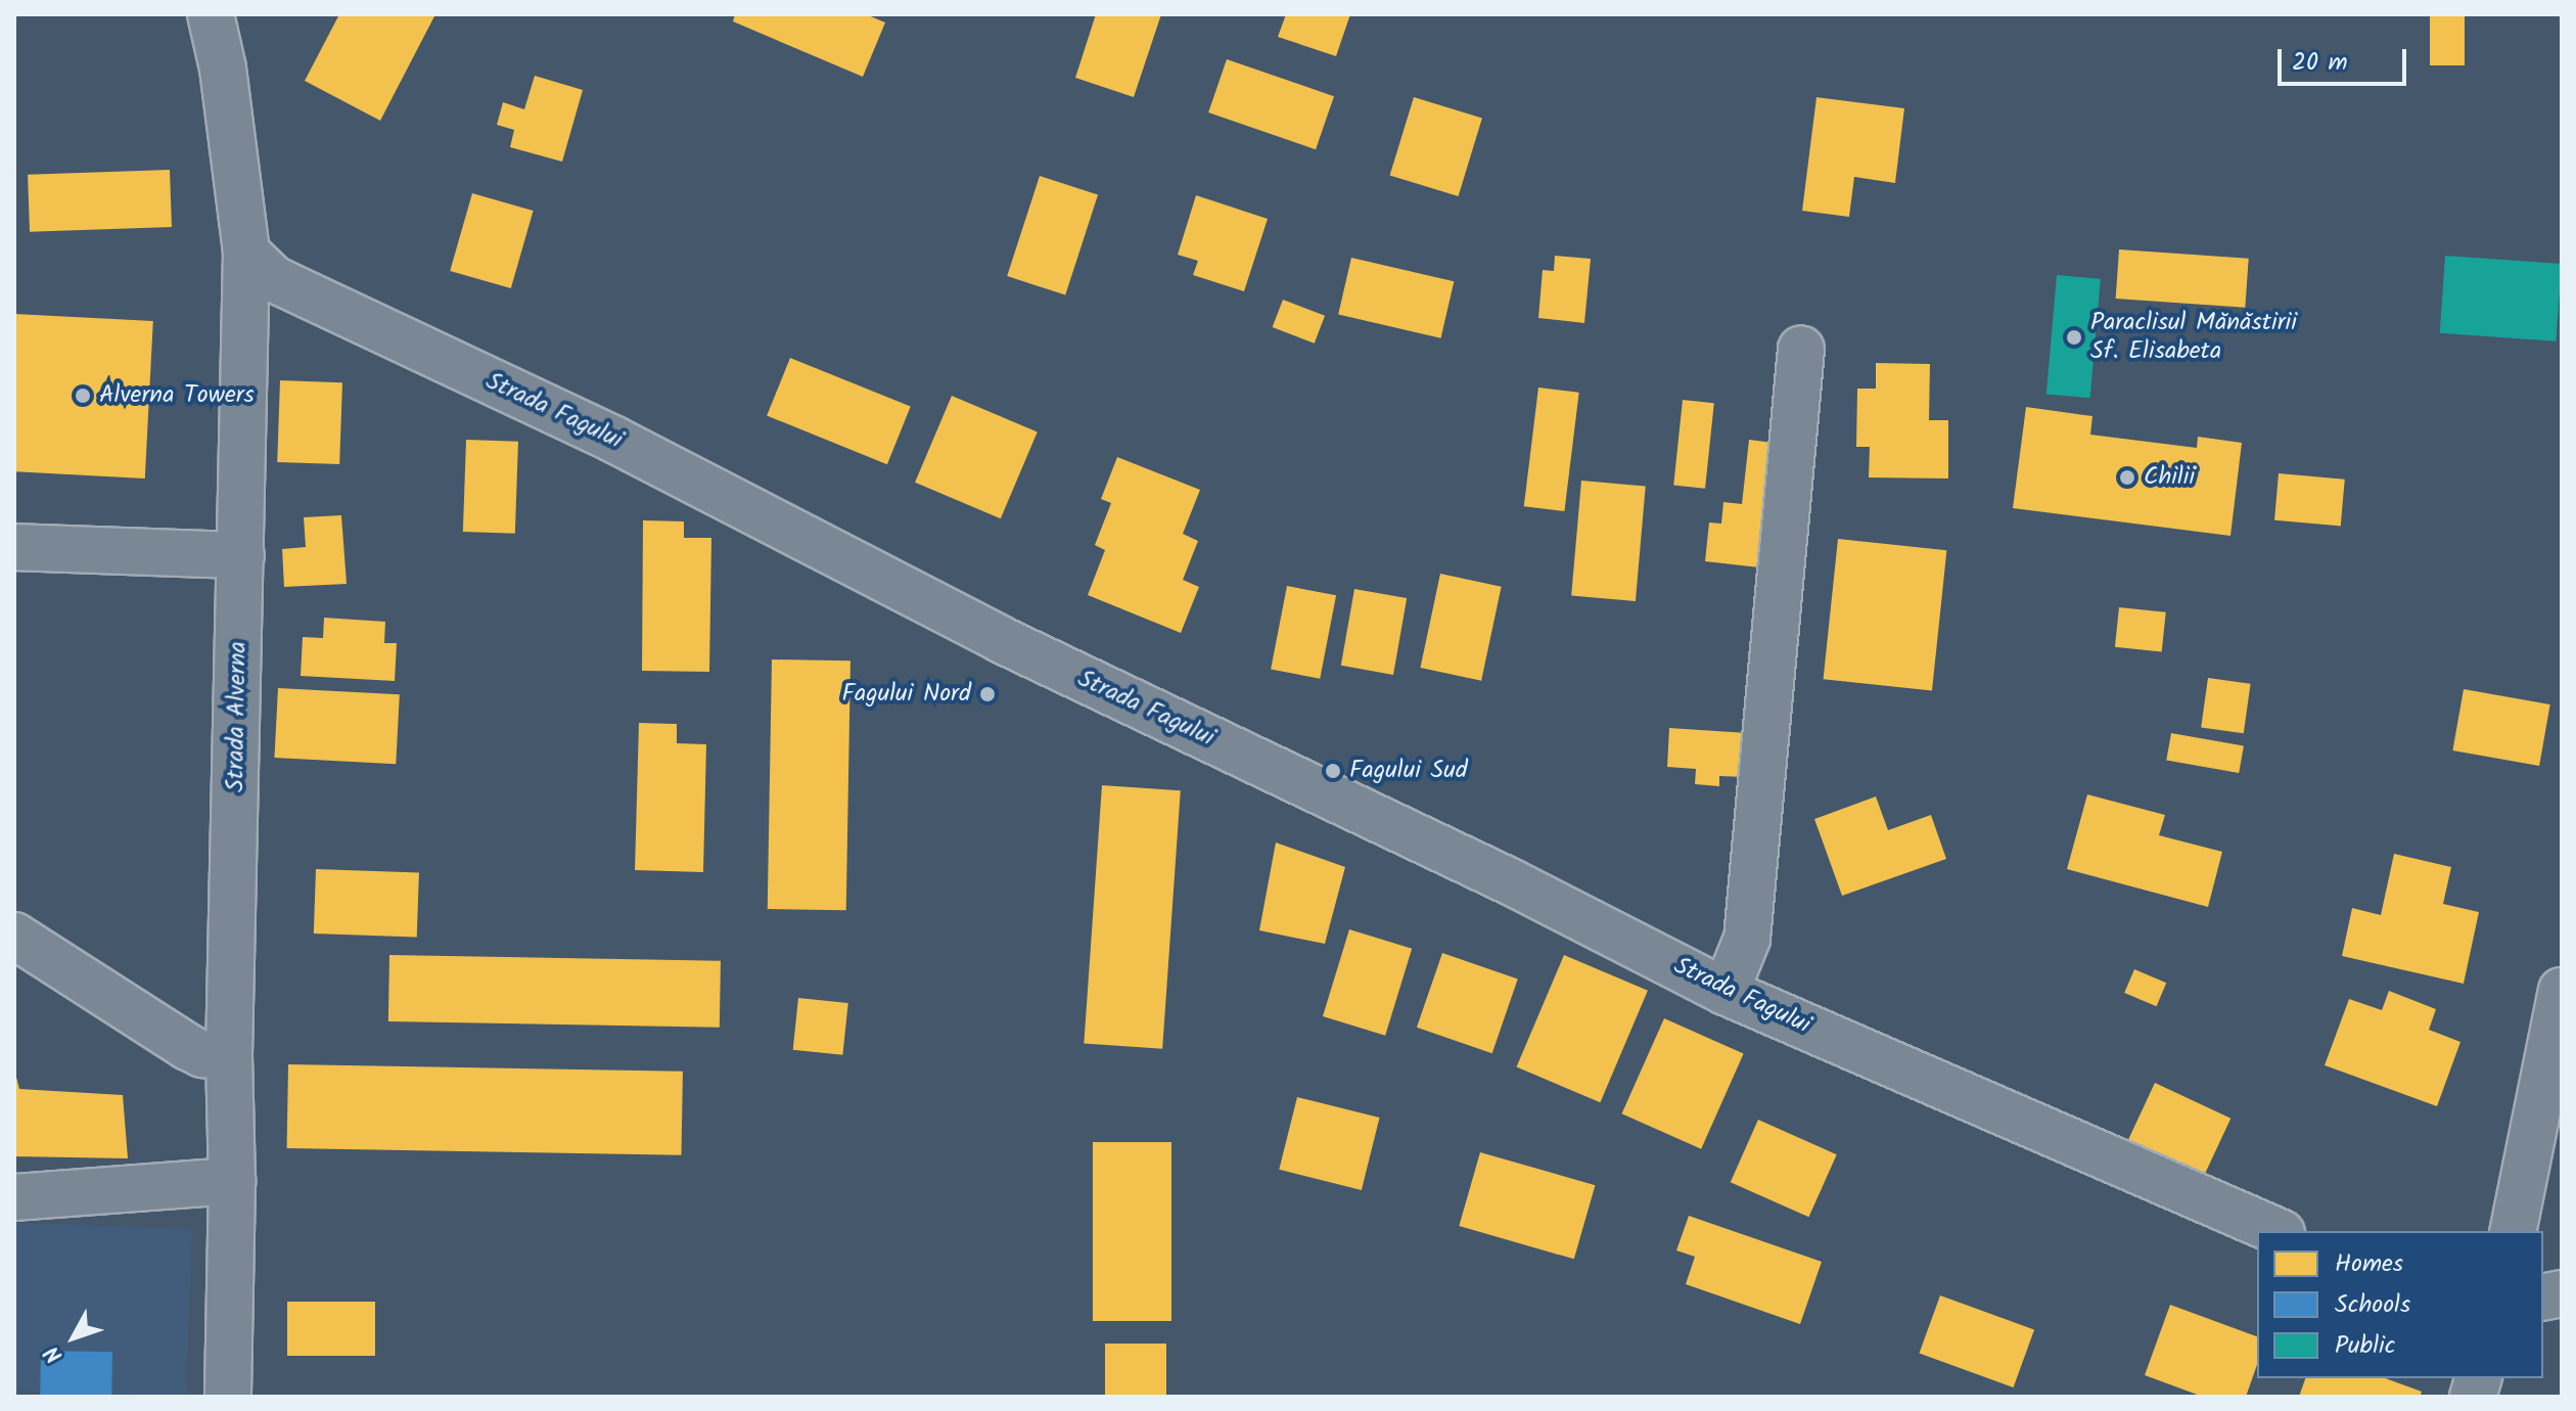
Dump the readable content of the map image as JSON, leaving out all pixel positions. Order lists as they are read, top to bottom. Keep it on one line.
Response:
{"streets":{"street":["Strada Fagului","Strada Alverna"]},"crossings":[["Strada Fagului","Strada Alverna"]],"places":["Paraclisul Mănăstirii Sf. Elisabeta","Alverna Towers","Chilii","Fagului Nord","Fagului Sud"],"legend":["Homes","Schools","Public"],"scale_bar":"20 m","north":"bottom left"}
